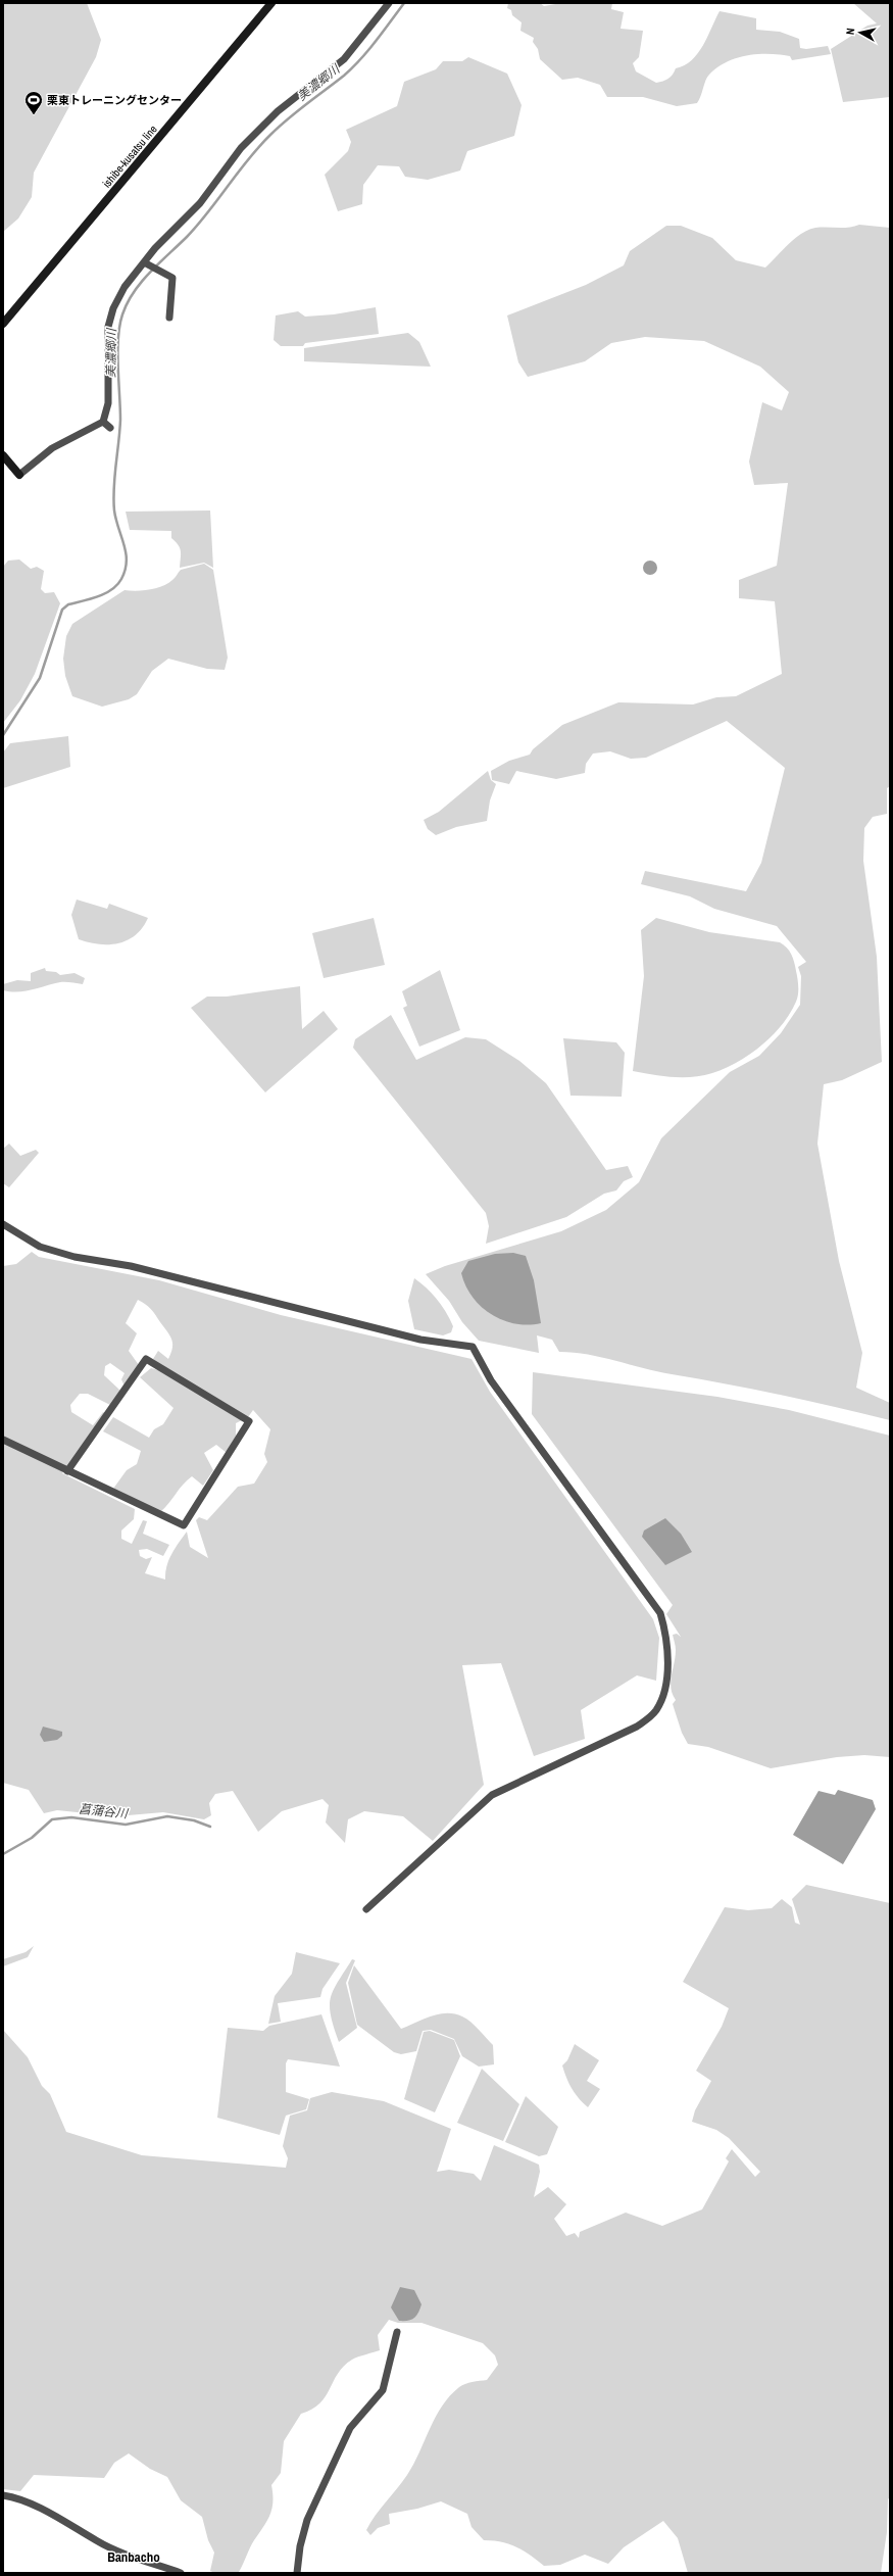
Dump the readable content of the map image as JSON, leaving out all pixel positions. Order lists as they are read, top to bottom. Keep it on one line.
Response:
{"streets":{"main road":["ishibe-kusatsu line"]},"districts":["Banbacho"],"water":["美濃郷川","菖蒲谷川"],"places":{"sports":["栗東トレーニングセンター"]},"north":"left"}
